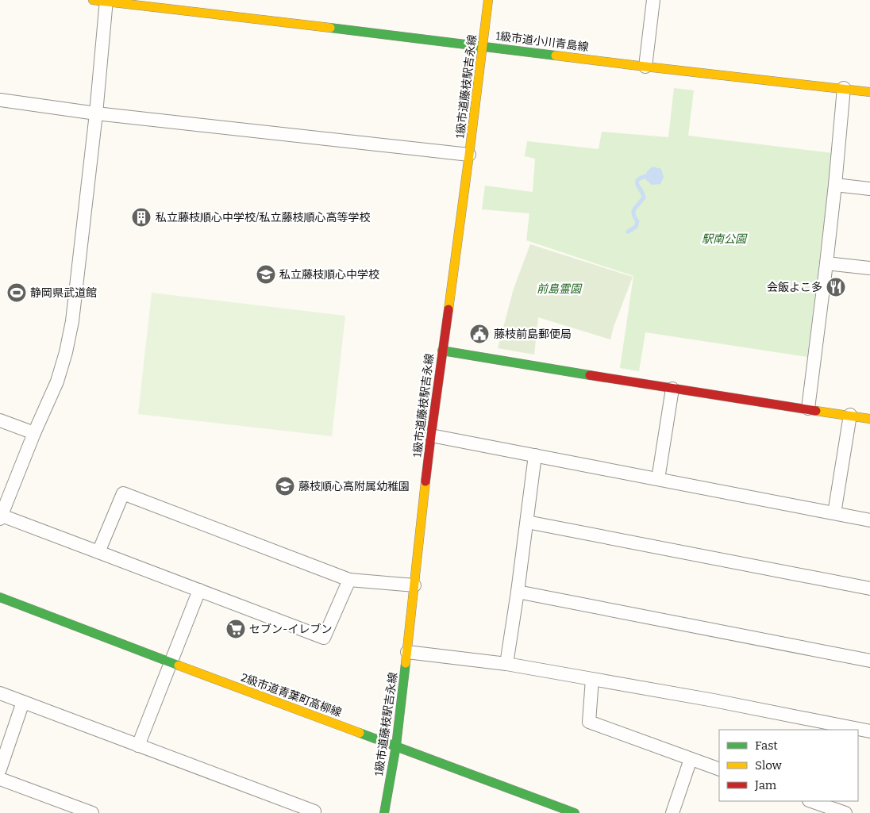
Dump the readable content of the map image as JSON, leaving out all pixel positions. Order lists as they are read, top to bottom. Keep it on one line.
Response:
{"streets":{"street":["1級市道小川青島線","1級市道藤枝駅吉永線","2級市道青葉町高柳線"]},"crossings":[["1級市道小川青島線","1級市道藤枝駅吉永線"],["1級市道藤枝駅吉永線","2級市道青葉町高柳線"]],"parks":["駅南公園","前島霊園"],"places":{"building":["私立藤枝順心中学校/私立藤枝順心高等学校"],"school or university":["私立藤枝順心中学校","藤枝順心高附属幼稚園"],"restaurant":["会飯よこ多"],"sports":["静岡県武道館"],"public building":["藤枝前島郵便局"],"supermarket":["セブン-イレブン"]},"legend":["Fast","Slow","Jam"]}
